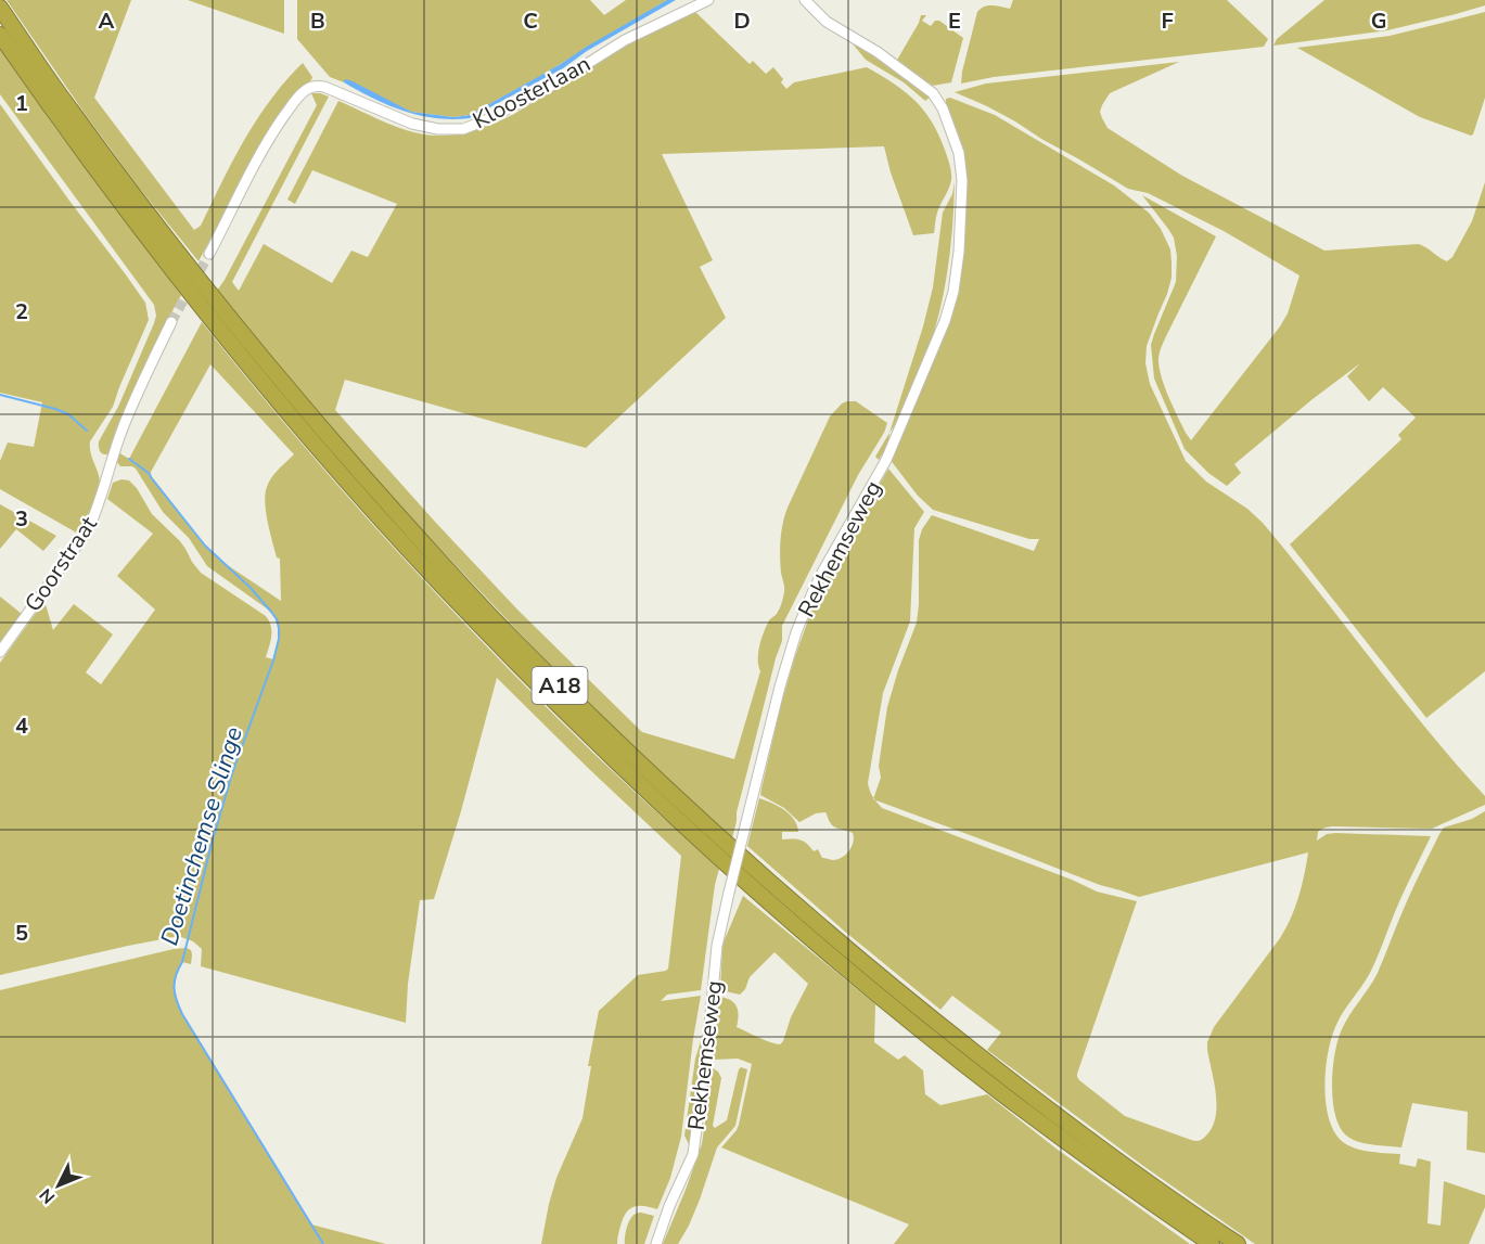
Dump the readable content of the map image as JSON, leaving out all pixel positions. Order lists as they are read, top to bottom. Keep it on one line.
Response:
{"streets":{"highway":["A18"],"street":["Kloosterlaan","Rekhemseweg","Goorstraat"]},"water":["Doetinchemse Slinge"],"north":"bottom left","grid":{"columns":["A","B","C","D","E","F","G"],"rows":["1","2","3","4","5"]}}
